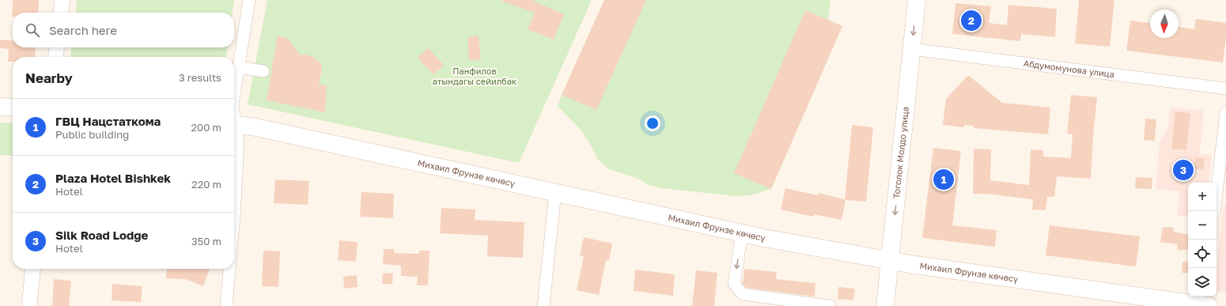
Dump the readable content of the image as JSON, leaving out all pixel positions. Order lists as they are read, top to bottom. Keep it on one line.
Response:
{"streets":{"main road":["Тоголок Молдо улица","Михаил Фрунзе көчөсү"],"street":["Абдумомунова улица"]},"crossings":[["Абдумомунова улица","Тоголок Молдо улица"],["Тоголок Молдо улица","Михаил Фрунзе көчөсү"]],"one_way":["Тоголок Молдо улица"],"parks":["Панфилов атындагы сейилбак"],"north":"bottom","page":{"pins":["2","3","1"],"search":"Search here","heading":["Nearby","3 results"],"list":[{"mark":"1","name":"ГВЦ Нацстаткома","note":"Public building","value":"200 m"},{"mark":"2","name":"Plaza Hotel Bishkek","note":"Hotel","value":"220 m"},{"mark":"3","name":"Silk Road Lodge","note":"Hotel","value":"350 m"}],"map_buttons":["+","−"]}}
